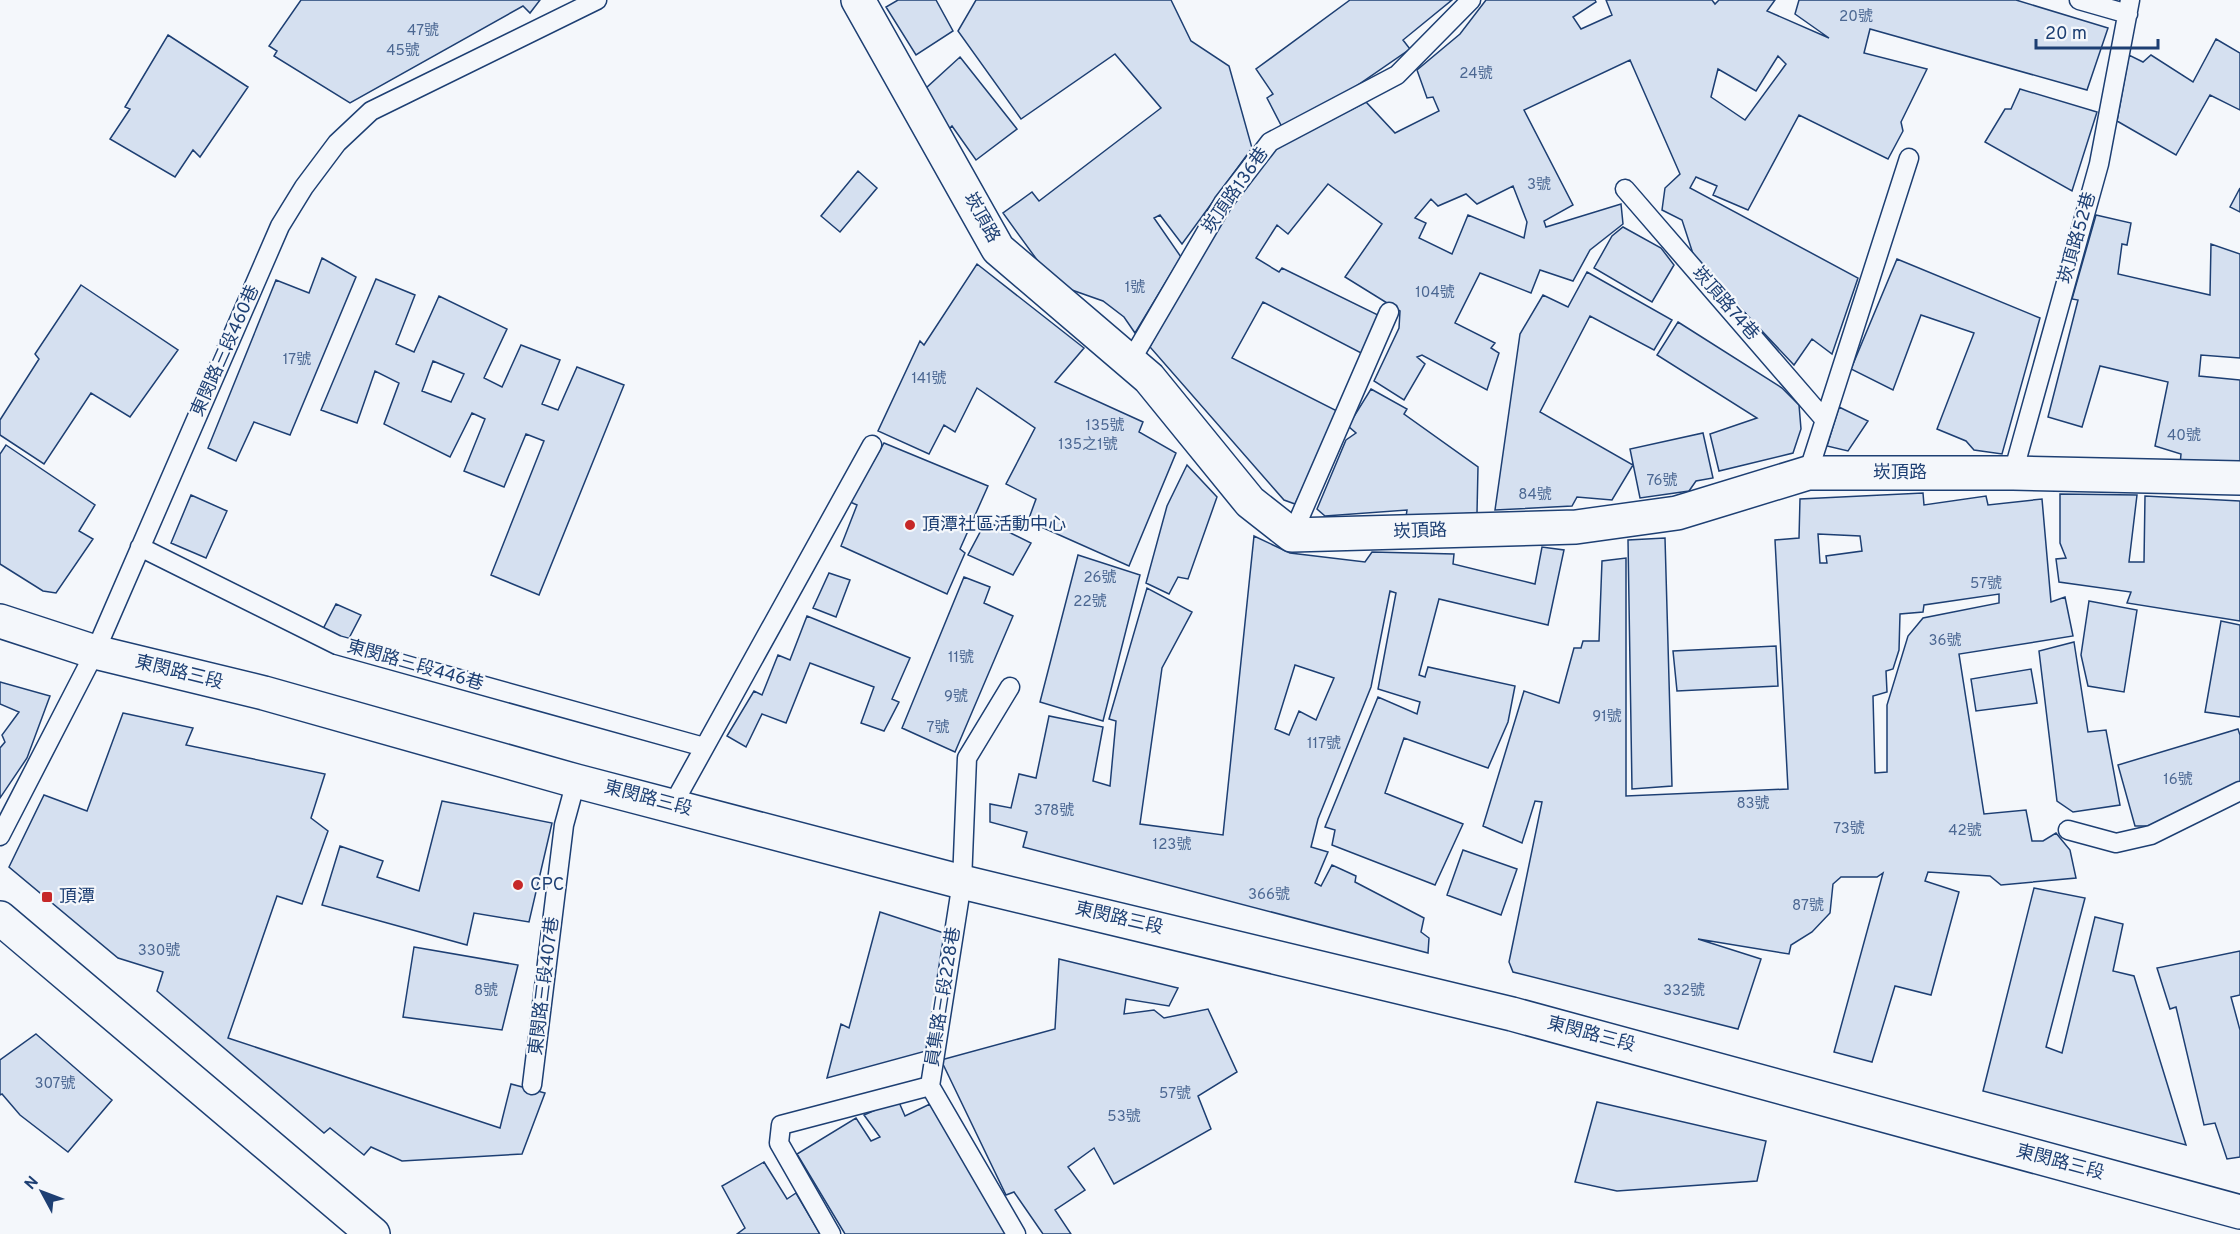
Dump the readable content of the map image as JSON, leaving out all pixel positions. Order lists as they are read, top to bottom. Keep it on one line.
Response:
{"streets":{"main road":["崁頂路","東閔路三段"],"lane":["崁頂路136巷","崁頂路52巷","崁頂路74巷","東閔路三段460巷","東閔路三段446巷","東閔路三段407巷","員集路三段228巷"]},"crossings":[["崁頂路136巷","崁頂路"],["崁頂路","崁頂路52巷"],["東閔路三段460巷","東閔路三段446巷"],["東閔路三段460巷","東閔路三段"],["東閔路三段","東閔路三段407巷"],["東閔路三段","員集路三段228巷"]],"places":{"other":["頂潭社區活動中心","CPC"],"transit":["頂潭"]},"house_numbers":["20號","47號","45號","24號","3號","1號","104號","17號","141號","135號","40號","135之1號","76號","84號","26號","57號","22號","36號","11號","9號","91號","7號","117號","16號","83號","378號","73號","42號","123號","366號","87號","330號","8號","332號","307號","57號","53號"],"scale_bar":"20 m","north":"top left"}
